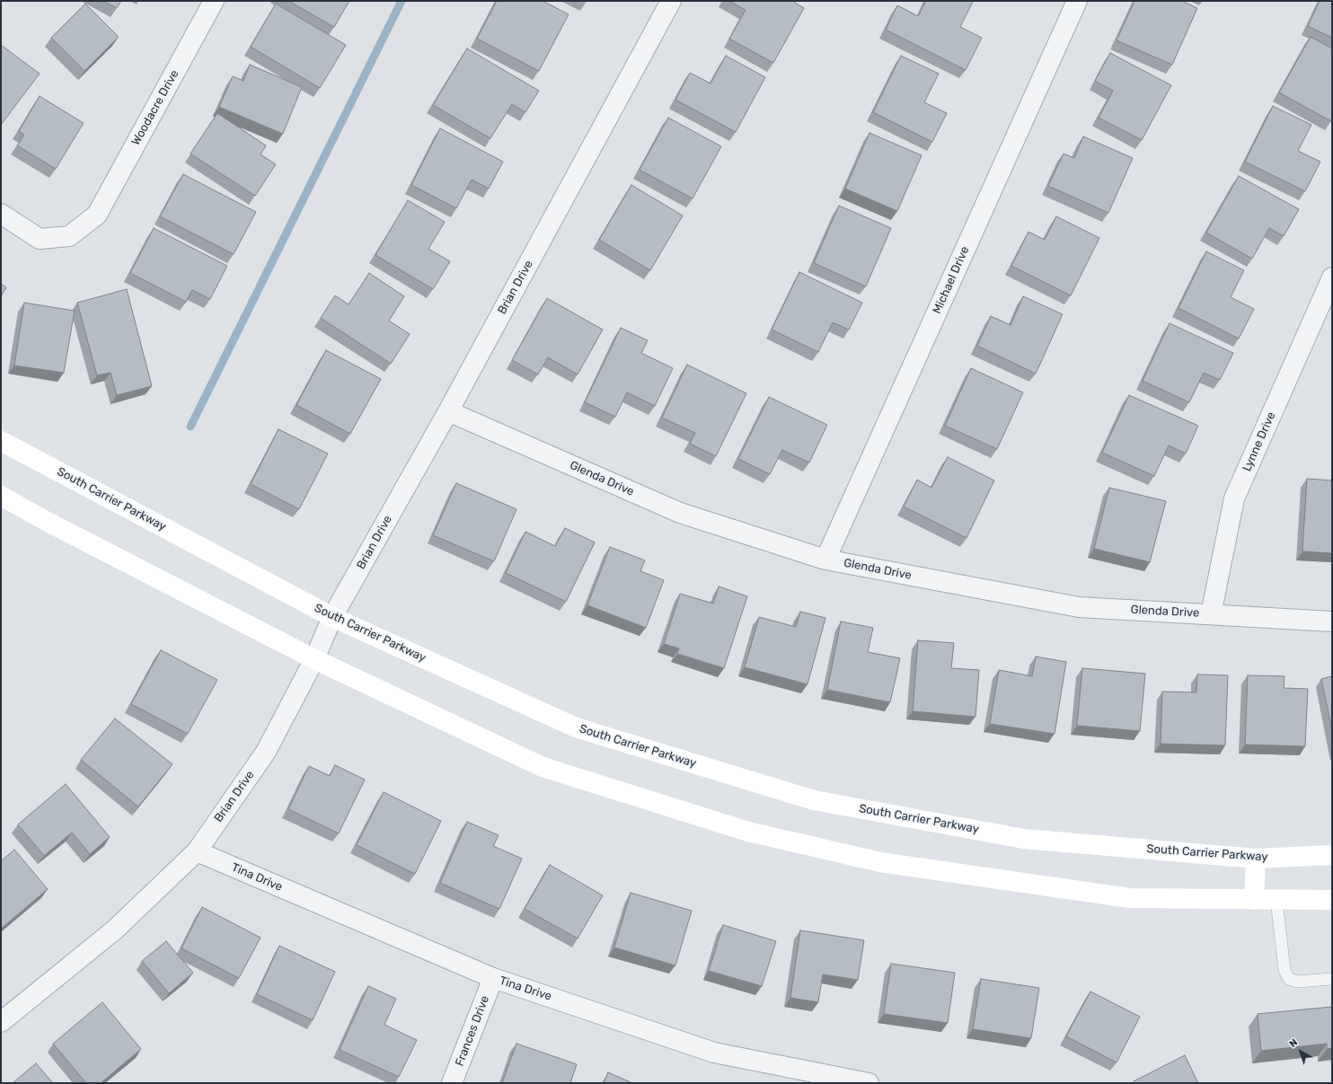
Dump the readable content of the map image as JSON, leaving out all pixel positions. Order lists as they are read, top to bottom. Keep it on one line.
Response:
{"streets":{"main road":["South Carrier Parkway"],"street":["Woodacre Drive","Michael Drive","Brian Drive","Lynne Drive","Glenda Drive","Tina Drive","Frances Drive"]},"crossings":[["Michael Drive","Glenda Drive"],["Brian Drive","Glenda Drive"],["Brian Drive","South Carrier Parkway"],["Brian Drive","Tina Drive"],["Lynne Drive","Glenda Drive"],["Tina Drive","Frances Drive"]],"north":"top left"}
